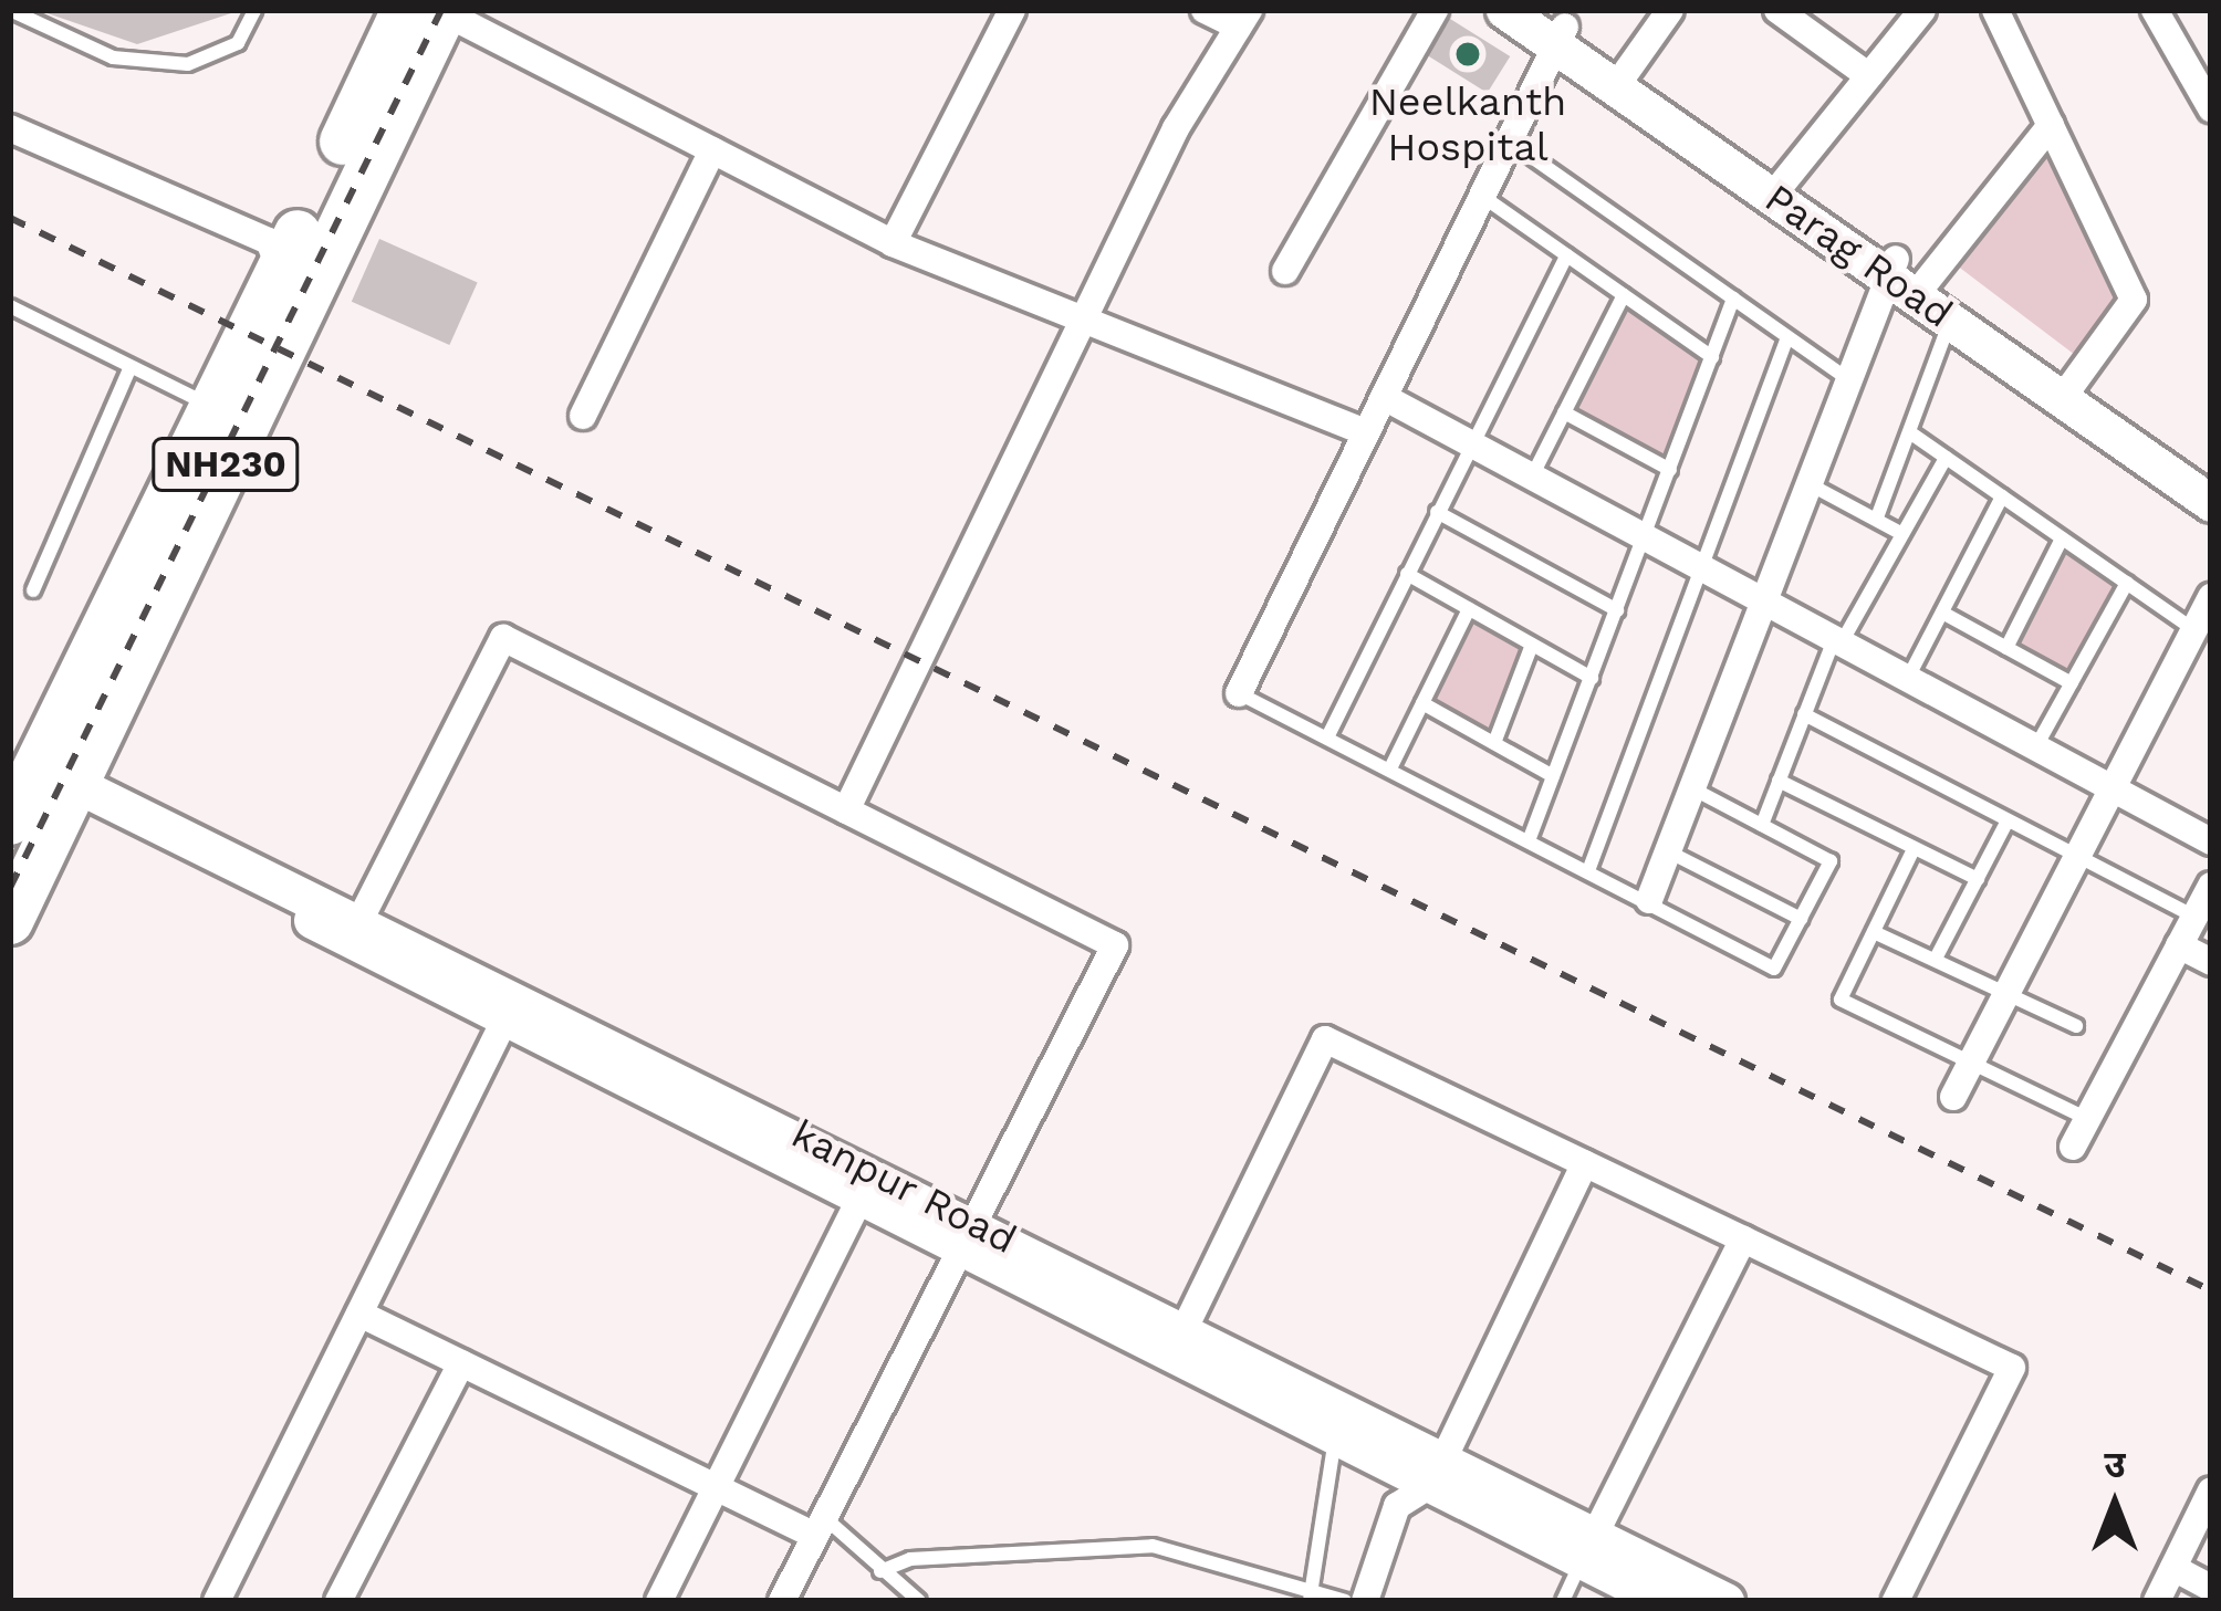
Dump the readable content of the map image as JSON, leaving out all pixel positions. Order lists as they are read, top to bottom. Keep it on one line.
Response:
{"streets":{"highway":["NH230"],"street":["Parag Road","kanpur Road"]},"crossings":[["NH230","kanpur Road"]],"places":["Neelkanth Hospital"],"north":"top"}
